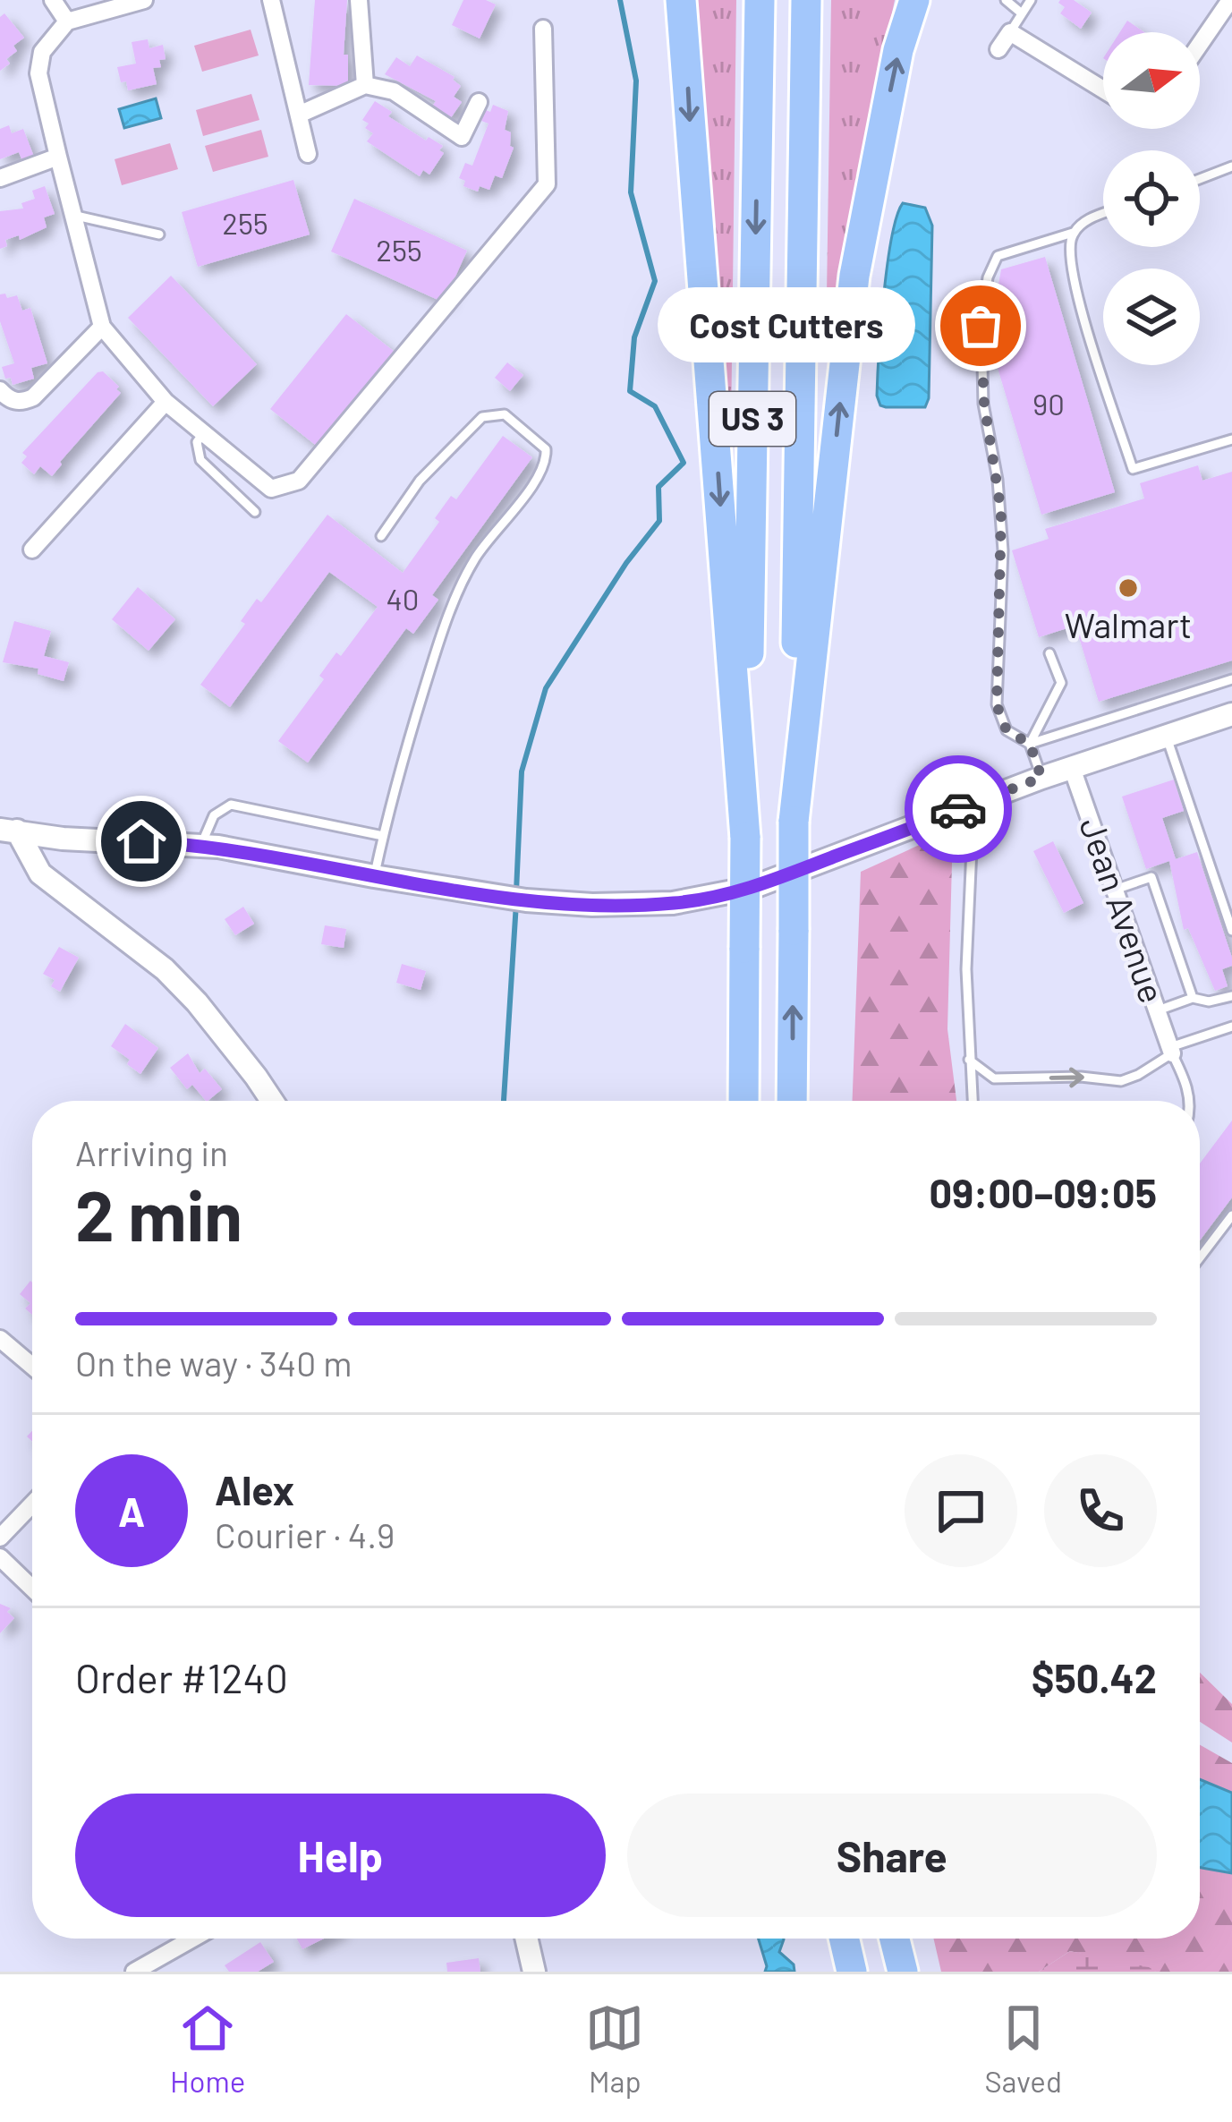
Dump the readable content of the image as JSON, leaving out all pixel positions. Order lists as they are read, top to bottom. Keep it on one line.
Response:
{"streets":{"highway":["US 3"],"street":["Jean Avenue"]},"places":["Cost Cutters","Walmart"],"house_numbers":["255","255","90","40"],"north":"right","page":{"bubble":"Cost Cutters","heading":["2 min","Arriving in","09:00–09:05"],"panel":["Alex","Courier · 4.9","Order #1240","$50.42"],"bar":"On the way · 340 m","round":"A","buttons":["Help","Share"],"tabs":["Home","Map","Saved"]}}
